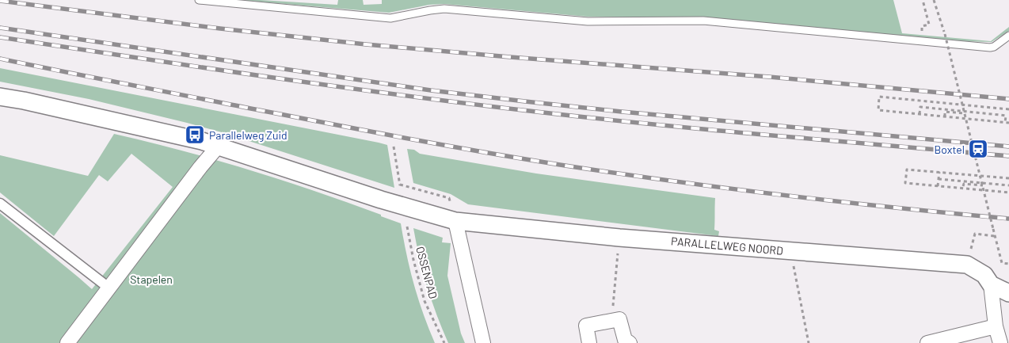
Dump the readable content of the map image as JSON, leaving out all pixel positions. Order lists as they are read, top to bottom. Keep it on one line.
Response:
{"streets":{"street":["PARALLELWEG NOORD"],"path":["OSSENPAD"]},"parks":["Stapelen"],"places":{"bus stop":["Parallelweg Zuid"],"station":["Boxtel"]}}
